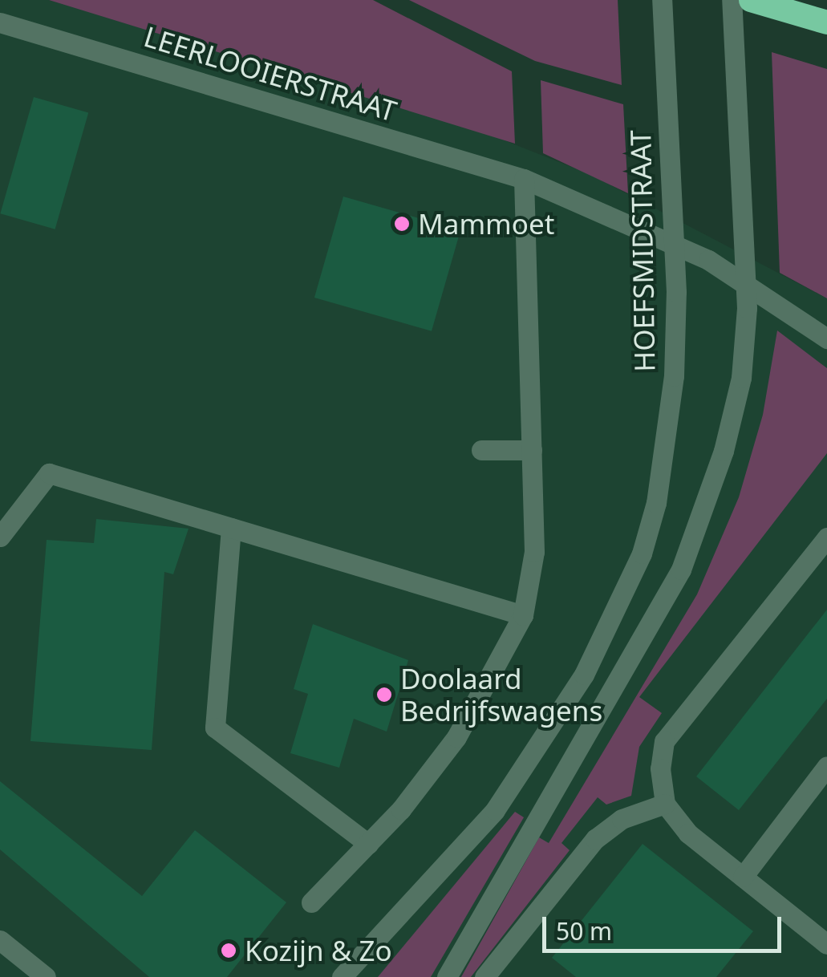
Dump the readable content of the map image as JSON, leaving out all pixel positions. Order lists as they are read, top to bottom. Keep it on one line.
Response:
{"streets":{"street":["LEERLOOIERSTRAAT","HOEFSMIDSTRAAT"]},"places":["Mammoet","Doolaard Bedrijfswagens","Kozijn & Zo"],"scale_bar":"50 m"}
